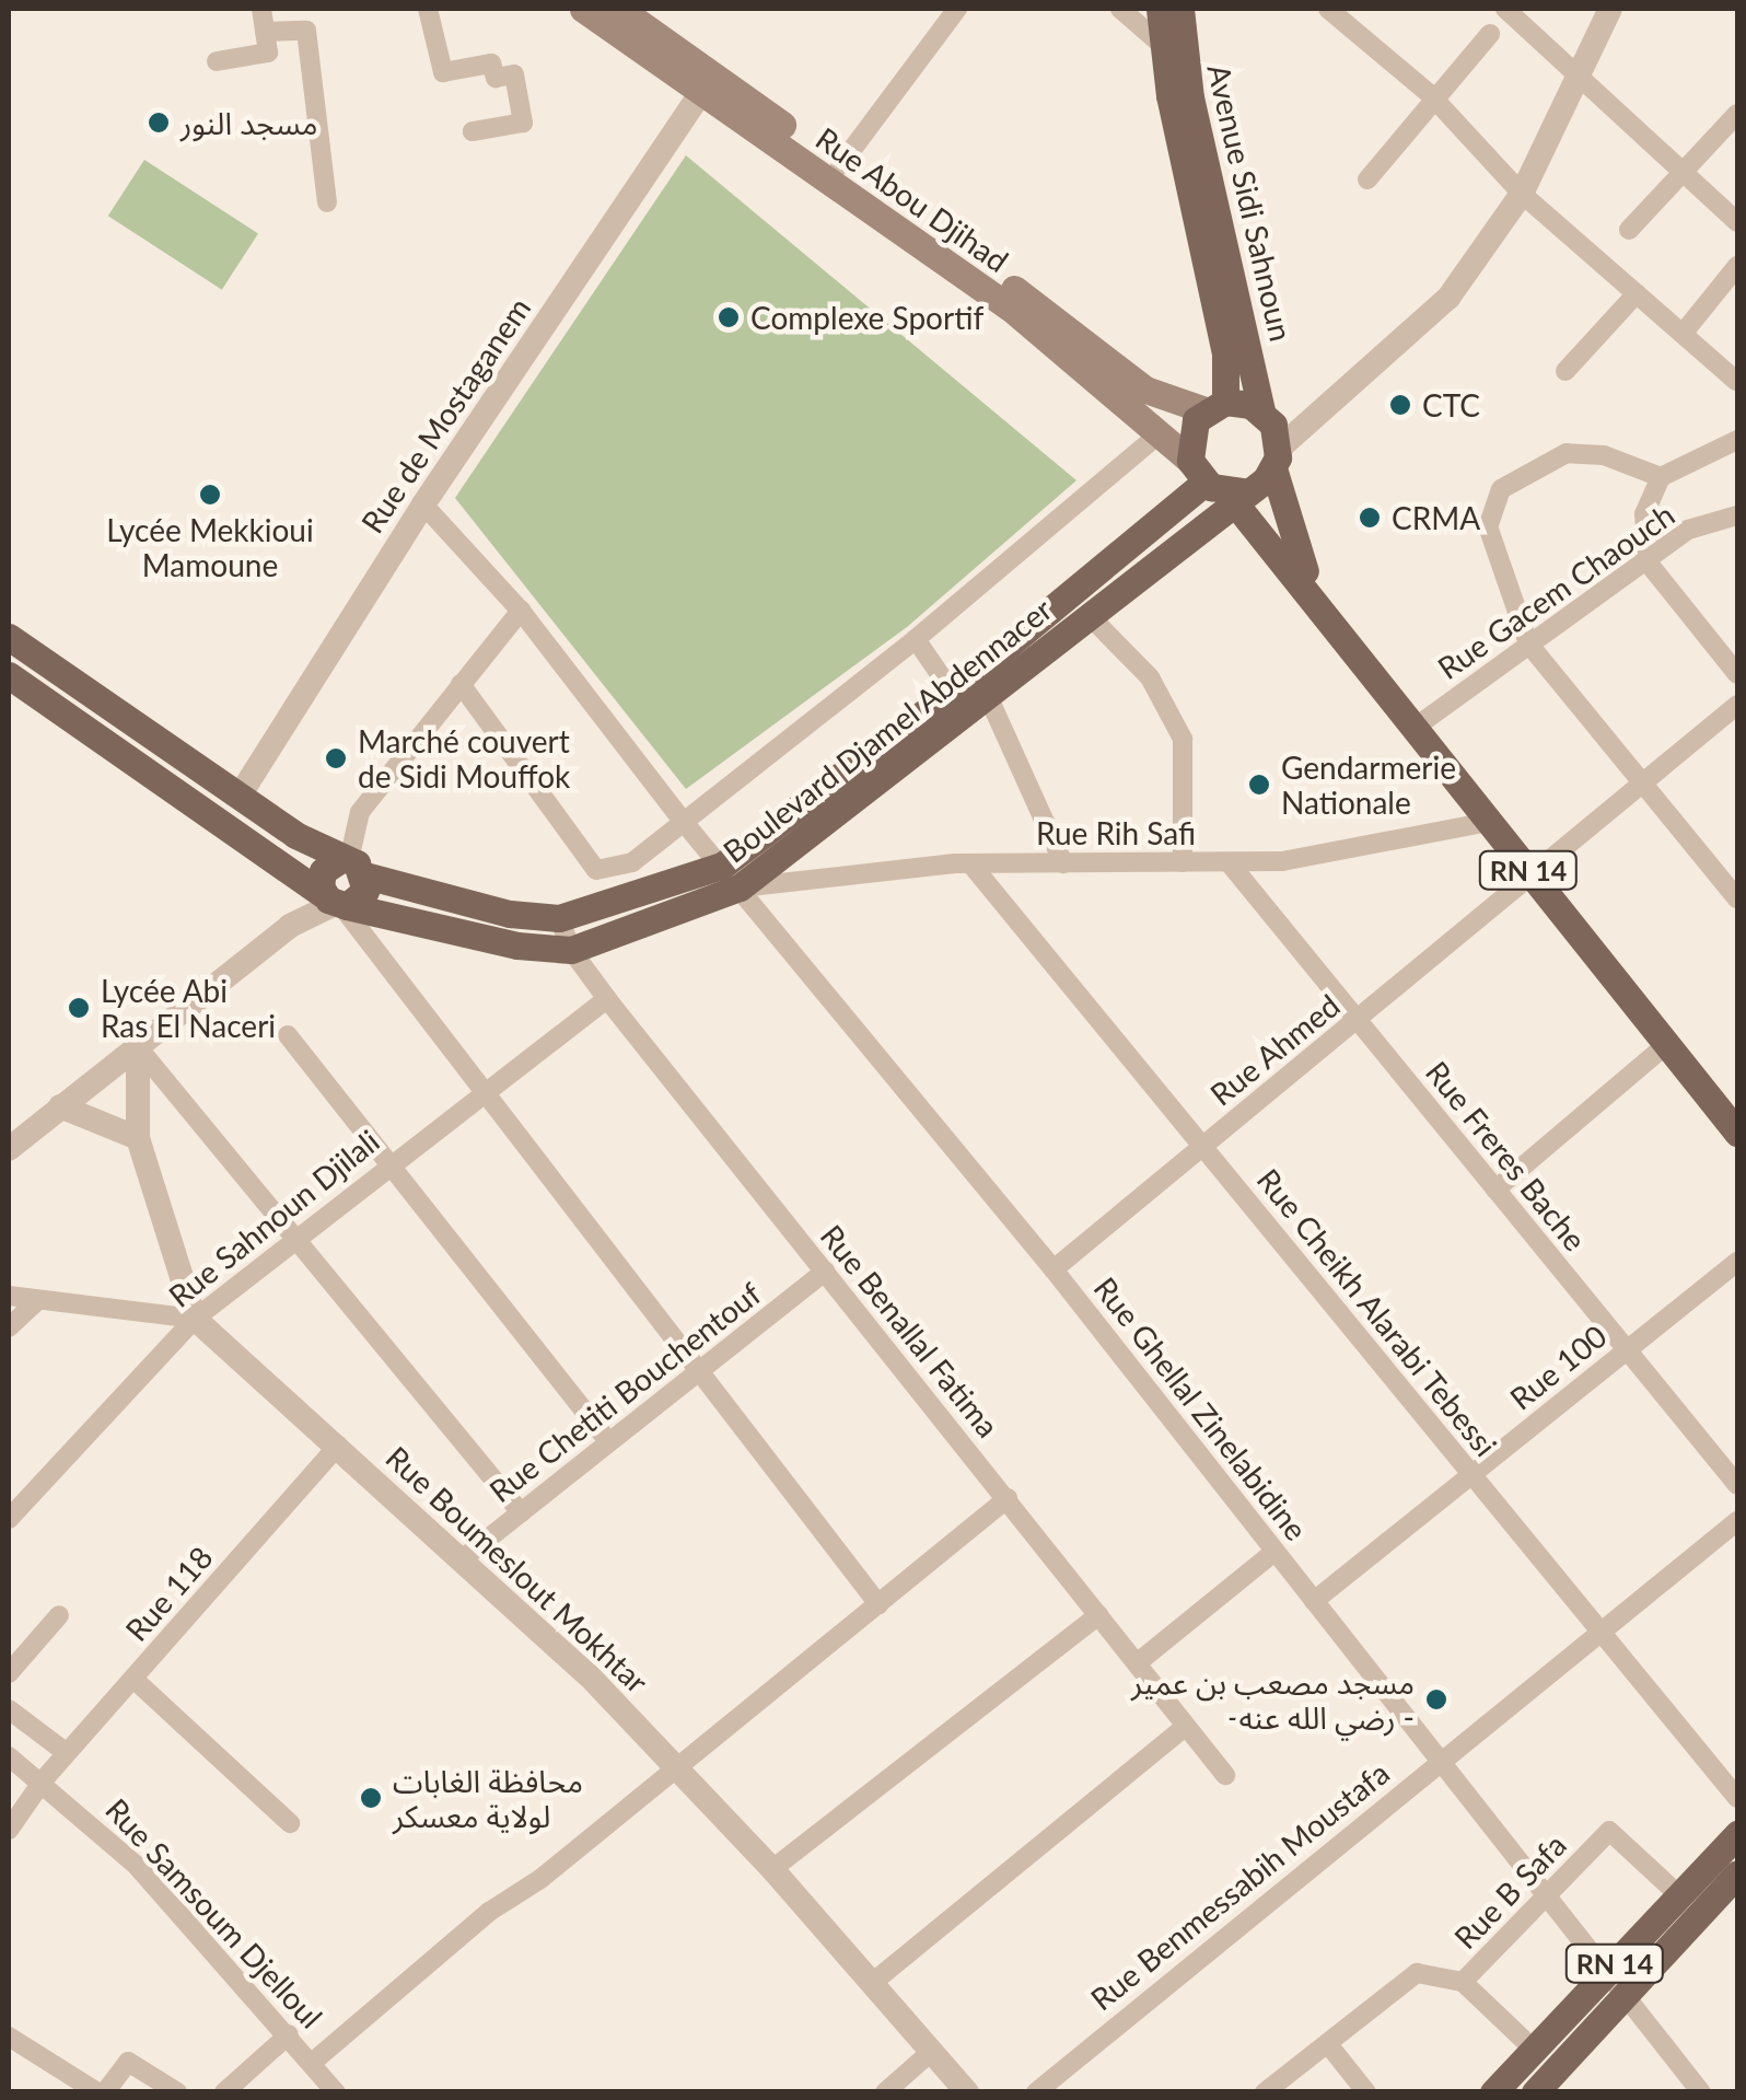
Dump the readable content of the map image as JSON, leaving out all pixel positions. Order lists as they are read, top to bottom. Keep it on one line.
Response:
{"streets":{"main road":["Rue Abou Djihad","Avenue Sidi Sahnoun","Boulevard Djamel Abdennacer","RN 14"],"street":["Rue de Mostaganem","Rue Gacem Chaouch","Rue Rih Safi","Rue Ahmed","Rue Freres Bache","Rue Sahnoun Djilali","Rue Cheikh Alarabi Tebessi","Rue Benallal Fatima","Rue 100","Rue Chetiti Bouchentouf","Rue Ghellal Zinelabidine","Rue Boumeslout Mokhtar","Rue 118","Rue Benmessabih Moustafa","Rue B Safa","Rue Samsoum Djelloul"]},"crossings":[["Rue Abou Djihad","Avenue Sidi Sahnoun"],["Rue Abou Djihad","Rue de Mostaganem"],["Rue Abou Djihad","Boulevard Djamel Abdennacer"],["Rue Abou Djihad","RN 14"],["Avenue Sidi Sahnoun","Boulevard Djamel Abdennacer"],["Avenue Sidi Sahnoun","RN 14"],["Rue de Mostaganem","Boulevard Djamel Abdennacer"],["Rue de Mostaganem","Rue Ghellal Zinelabidine"],["Rue Gacem Chaouch","RN 14"],["Boulevard Djamel Abdennacer","Rue Rih Safi"],["Boulevard Djamel Abdennacer","RN 14"],["Boulevard Djamel Abdennacer","Rue Benallal Fatima"],["Boulevard Djamel Abdennacer","Rue Ghellal Zinelabidine"],["Rue Rih Safi","RN 14"],["Rue Rih Safi","Rue Freres Bache"],["Rue Rih Safi","Rue Cheikh Alarabi Tebessi"],["Rue Rih Safi","Rue Ghellal Zinelabidine"],["RN 14","Rue Ahmed"],["RN 14","Rue Ghellal Zinelabidine"],["RN 14","Rue B Safa"],["Rue Ahmed","Rue Freres Bache"],["Rue Ahmed","Rue Cheikh Alarabi Tebessi"],["Rue Ahmed","Rue Ghellal Zinelabidine"],["Rue Freres Bache","Rue 100"],["Rue Sahnoun Djilali","Rue Benallal Fatima"],["Rue Sahnoun Djilali","Rue Boumeslout Mokhtar"],["Rue Cheikh Alarabi Tebessi","Rue 100"],["Rue Cheikh Alarabi Tebessi","Rue Benmessabih Moustafa"],["Rue Benallal Fatima","Rue Chetiti Bouchentouf"],["Rue 100","Rue Ghellal Zinelabidine"],["Rue Chetiti Bouchentouf","Rue Boumeslout Mokhtar"],["Rue Ghellal Zinelabidine","Rue Benmessabih Moustafa"],["Rue Ghellal Zinelabidine","Rue B Safa"],["Rue Boumeslout Mokhtar","Rue 118"],["Rue 118","Rue Samsoum Djelloul"]],"places":["مسجد النور","Complexe Sportif","CTC","Lycée Mekkioui Mamoune","CRMA","Marché couvert de Sidi Mouffok","Gendarmerie Nationale","Lycée Abi Ras El Naceri","مسجد مصعب بن عمير -رضي الله عنه -","محافظة الغابات لولاية معسكر"]}
